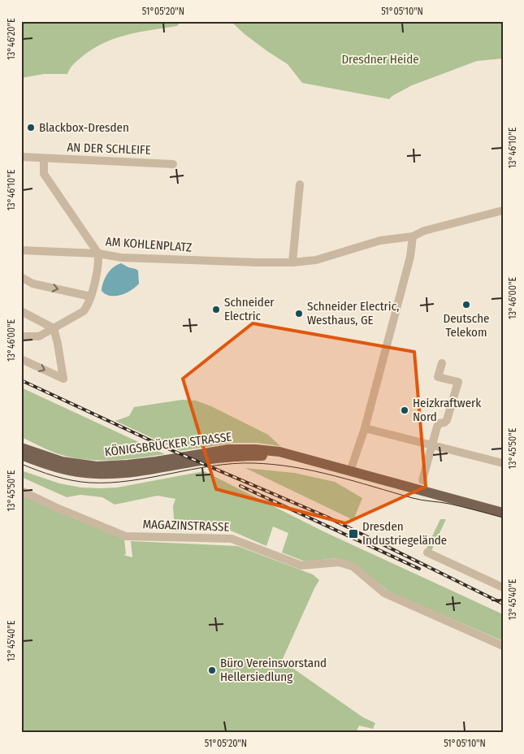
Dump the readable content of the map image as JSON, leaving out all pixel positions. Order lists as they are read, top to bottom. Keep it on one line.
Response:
{"streets":{"main road":["KÖNIGSBRÜCKER STRASSE"],"street":["AN DER SCHLEIFE","AM KOHLENPLATZ","MAGAZINSTRASSE"]},"parks":["Dresdner Heide"],"places":{"other":["Blackbox-Dresden","Deutsche Telekom","Schneider Electric","Schneider Electric, Westhaus, GE","Heizkraftwerk Nord","Büro Vereinsvorstand Hellersiedlung"],"transit":["Dresden Industriegelände"]},"coordinates":["51°05'20\"N","51°05'10\"N","13°46'20\"E","13°46'10\"E","13°46'00\"E","13°45'50\"E","13°45'40\"E"]}
